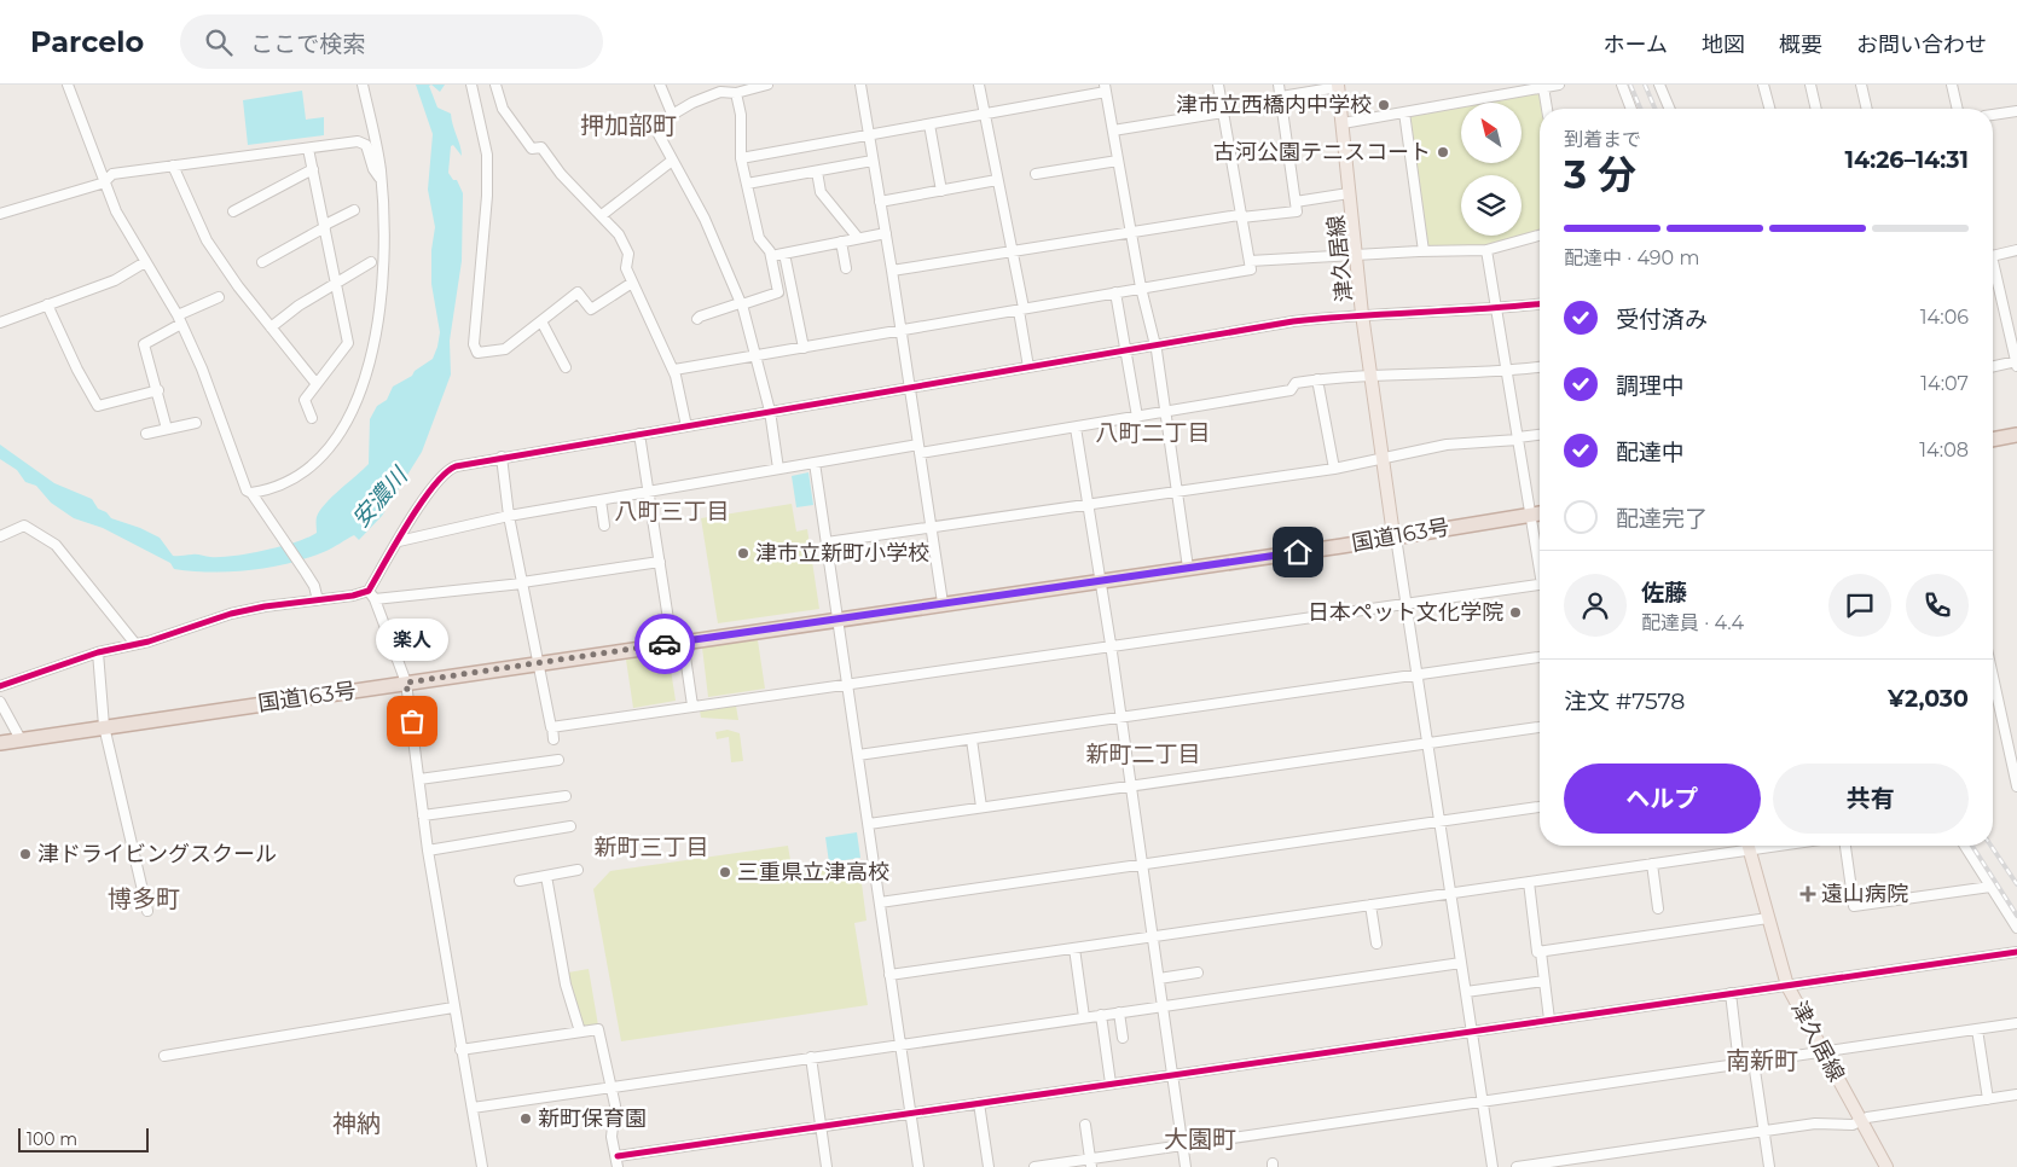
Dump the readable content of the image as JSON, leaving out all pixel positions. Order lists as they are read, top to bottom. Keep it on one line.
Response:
{"streets":{"highway":["国道163号"],"main road":["津久居線"]},"crossings":[["津久居線","国道163号"]],"districts":["押加部町","八町二丁目","八町三丁目","新町二丁目","新町三丁目","博多町","南新町","神納","大園町"],"water":["安濃川"],"places":{"other":["津市立西橋内中学校","古河公園テニスコート","津市立新町小学校","日本ペット文化学院","楽人","津ドライビングスクール","三重県立津高校","新町保育園"],"health":["遠山病院"]},"scale_bar":"100 m","north":"top left","page":{"header":"Parcelo","search":"ここで検索","nav":["ホーム","地図","概要","お問い合わせ"],"heading":["3 分","到着まで","14:26–14:31"],"panel":["佐藤","配達員 · 4.4","注文 #7578","¥2,030"],"bar":"配達中 · 490 m","list":[["受付済み","14:06"],["調理中","14:07"],["配達中","14:08"],"配達完了"],"bubble":"楽人","buttons":["ヘルプ","共有"],"scale":"100 m"}}
